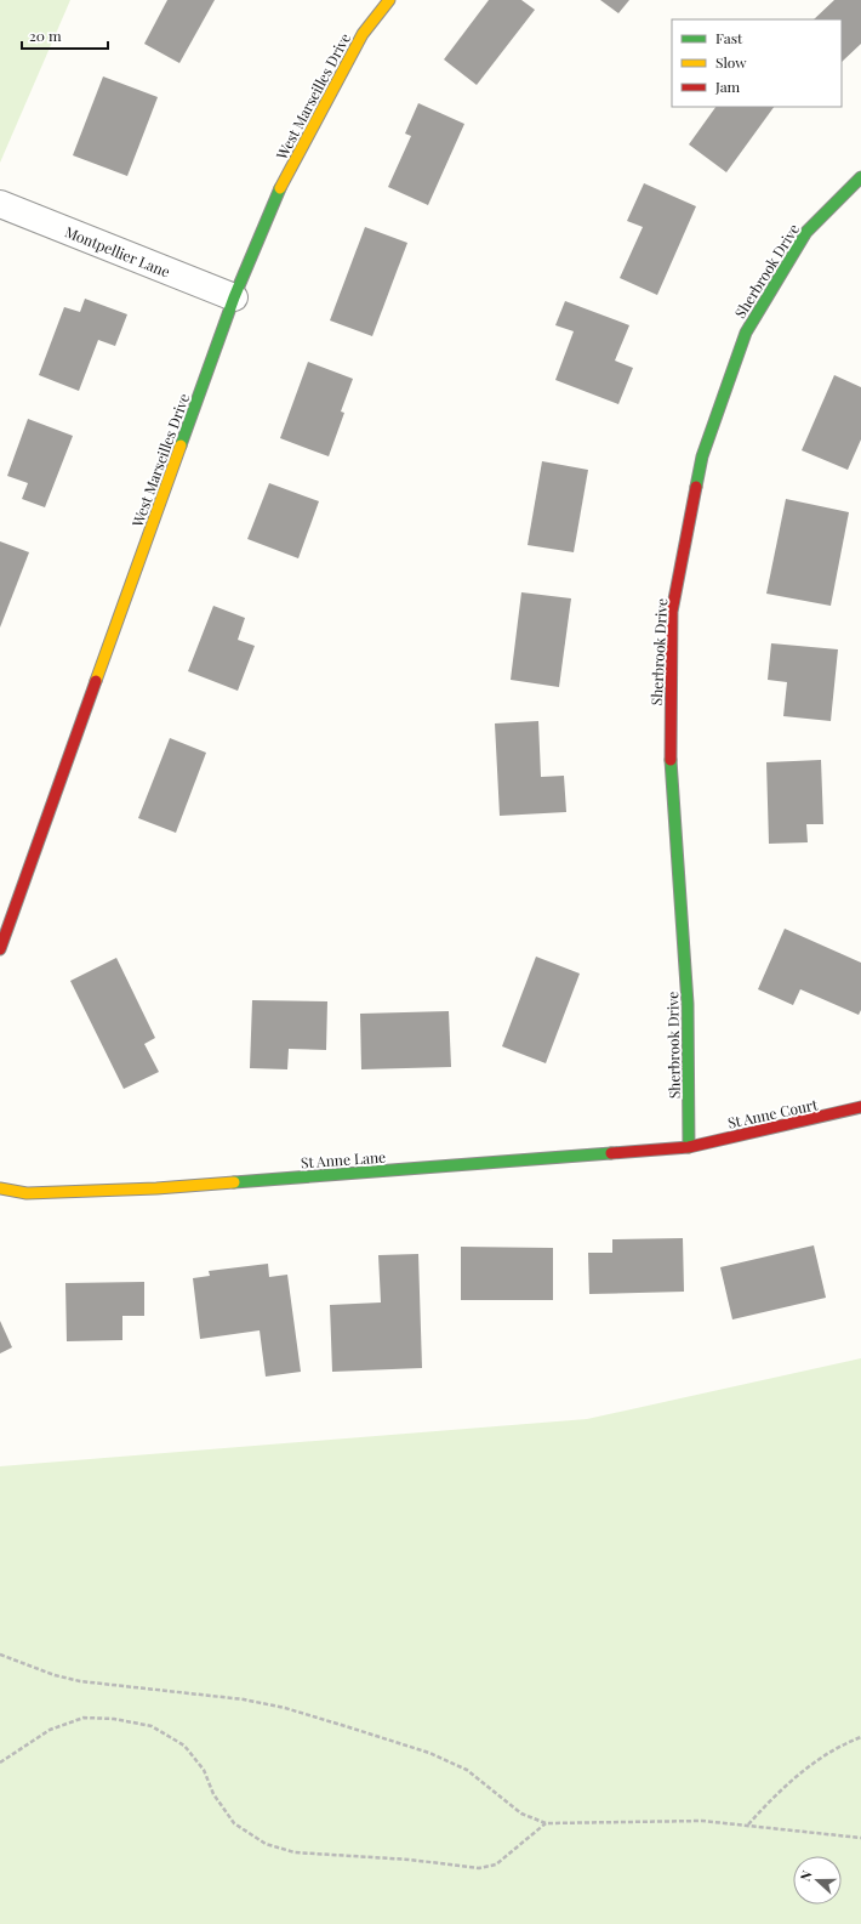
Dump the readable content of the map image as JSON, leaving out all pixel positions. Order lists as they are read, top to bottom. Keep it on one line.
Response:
{"streets":{"street":["West Marseilles Drive","Montpellier Lane","Sherbrook Drive","St Anne Court","St Anne Lane"]},"crossings":[["West Marseilles Drive","Montpellier Lane"],["Sherbrook Drive","St Anne Court"],["Sherbrook Drive","St Anne Lane"],["St Anne Court","St Anne Lane"]],"legend":["Fast","Slow","Jam"],"scale_bar":"20 m","north":"left"}
